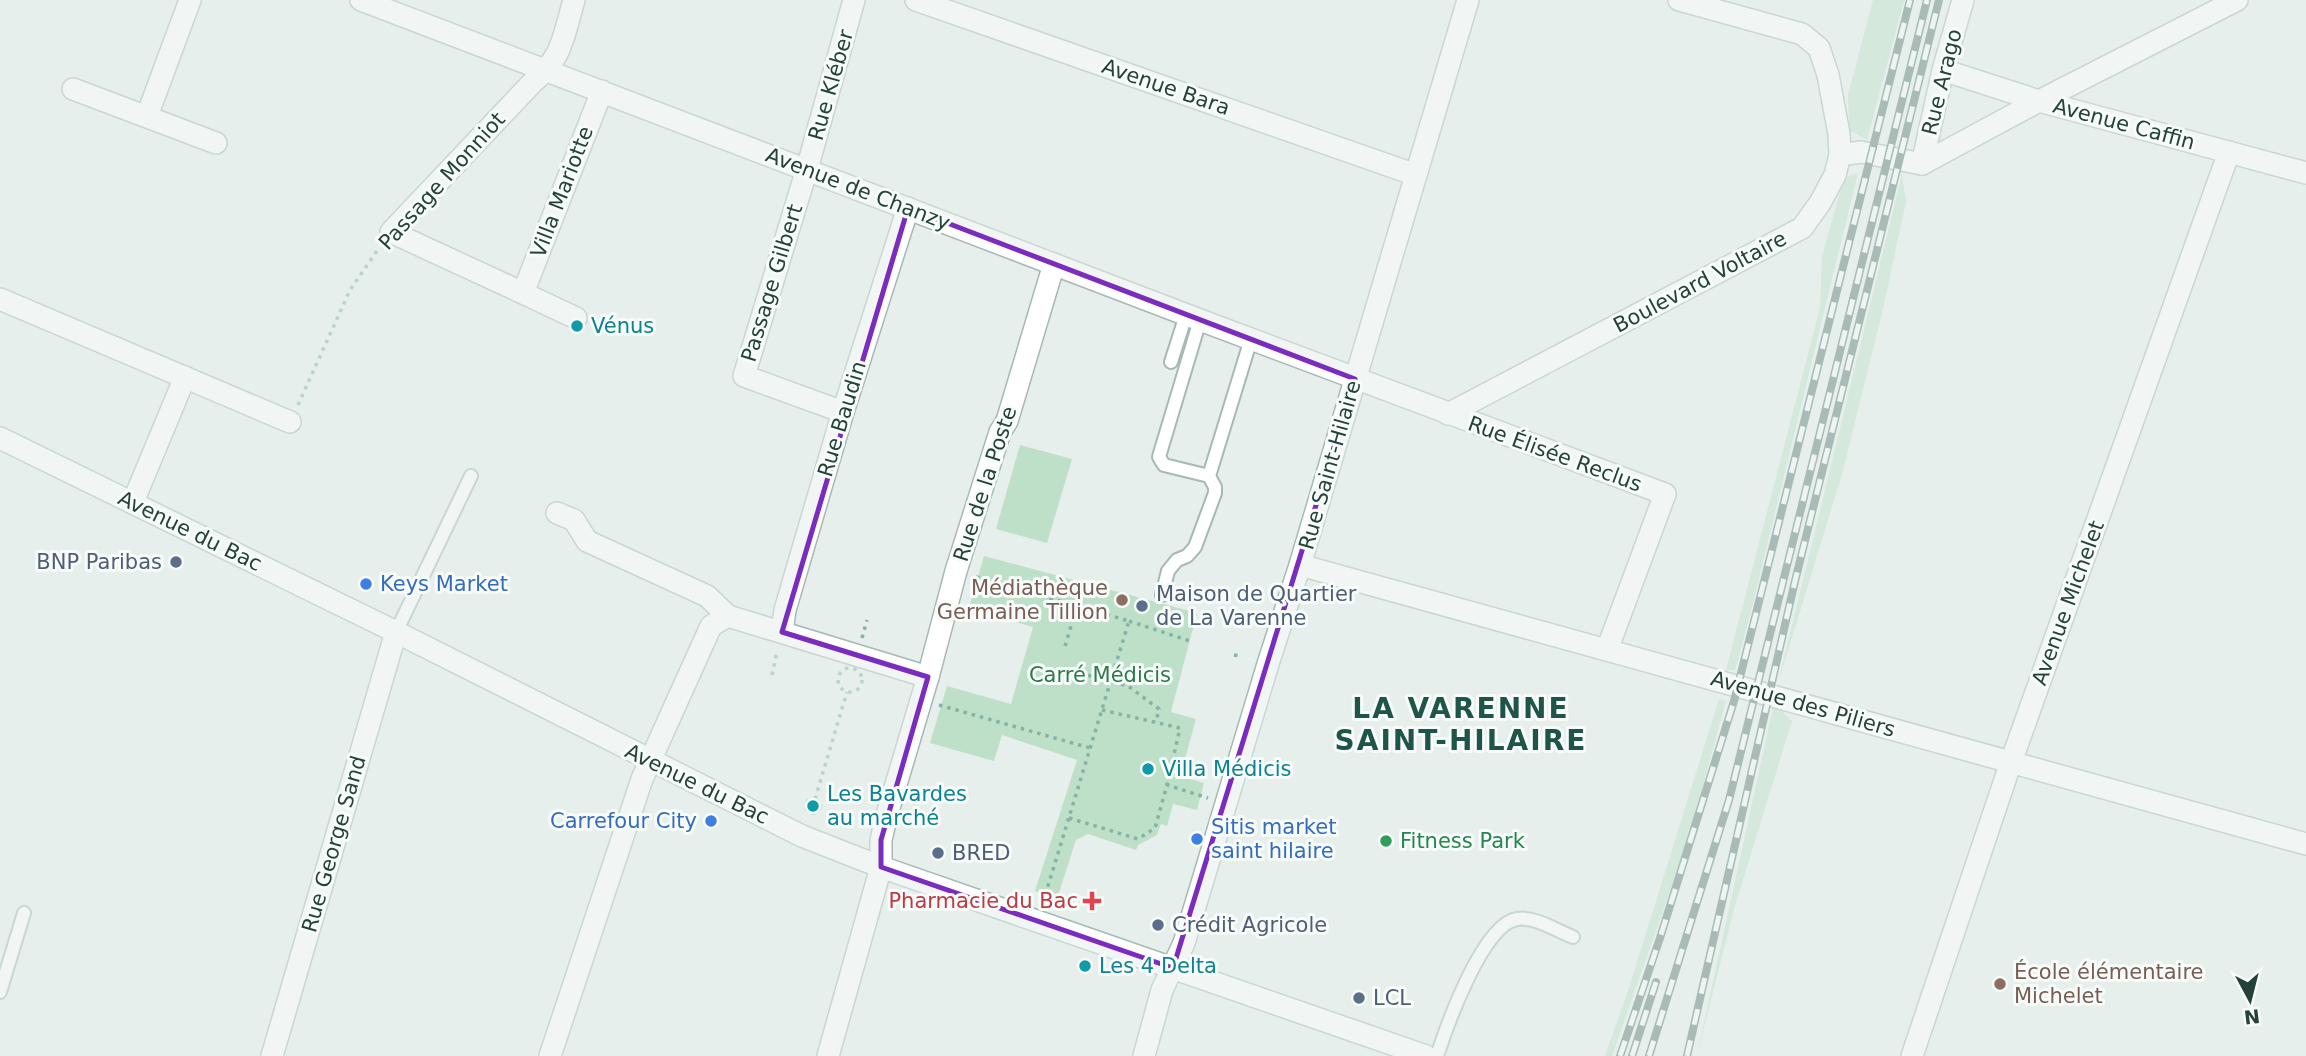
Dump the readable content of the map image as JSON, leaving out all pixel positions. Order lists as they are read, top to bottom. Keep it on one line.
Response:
{"streets":{"street":["Rue Arago","Rue Kléber","Avenue Bara","Avenue Caffin","Passage Monniot","Avenue de Chanzy","Villa Mariotte","Boulevard Voltaire","Passage Gilbert","Rue Baudin","Rue Élisée Reclus","Rue Saint-Hilaire","Rue de la Poste","Avenue du Bac","Avenue Michelet","Avenue des Piliers","Rue George Sand"]},"crossings":[["Rue Arago","Avenue Caffin"],["Rue Kléber","Avenue de Chanzy"],["Rue Kléber","Passage Gilbert"],["Avenue Bara","Rue Saint-Hilaire"],["Avenue Caffin","Avenue Michelet"],["Passage Monniot","Avenue de Chanzy"],["Avenue de Chanzy","Villa Mariotte"],["Avenue de Chanzy","Passage Gilbert"],["Avenue de Chanzy","Rue Baudin"],["Avenue de Chanzy","Rue Saint-Hilaire"],["Avenue de Chanzy","Rue de la Poste"],["Boulevard Voltaire","Rue Élisée Reclus"],["Passage Gilbert","Rue Baudin"],["Rue Élisée Reclus","Avenue des Piliers"],["Rue Saint-Hilaire","Avenue du Bac"],["Rue Saint-Hilaire","Avenue des Piliers"],["Rue de la Poste","Avenue du Bac"],["Avenue du Bac","Rue George Sand"],["Avenue Michelet","Avenue des Piliers"]],"districts":["LA VARENNE SAINT-HILAIRE"],"parks":["Carré Médicis"],"places":{"other":["Vénus","BNP Paribas","Keys Market","Médiathèque Germaine Tillion","Maison de Quartier de La Varenne","Villa Médicis","Les Bavardes au marché","Carrefour City","Sitis market saint hilaire","Fitness Park","BRED","Crédit Agricole","Les 4 Delta","École élémentaire Michelet","LCL"],"health":["Pharmacie du Bac"]},"north":"bottom"}
